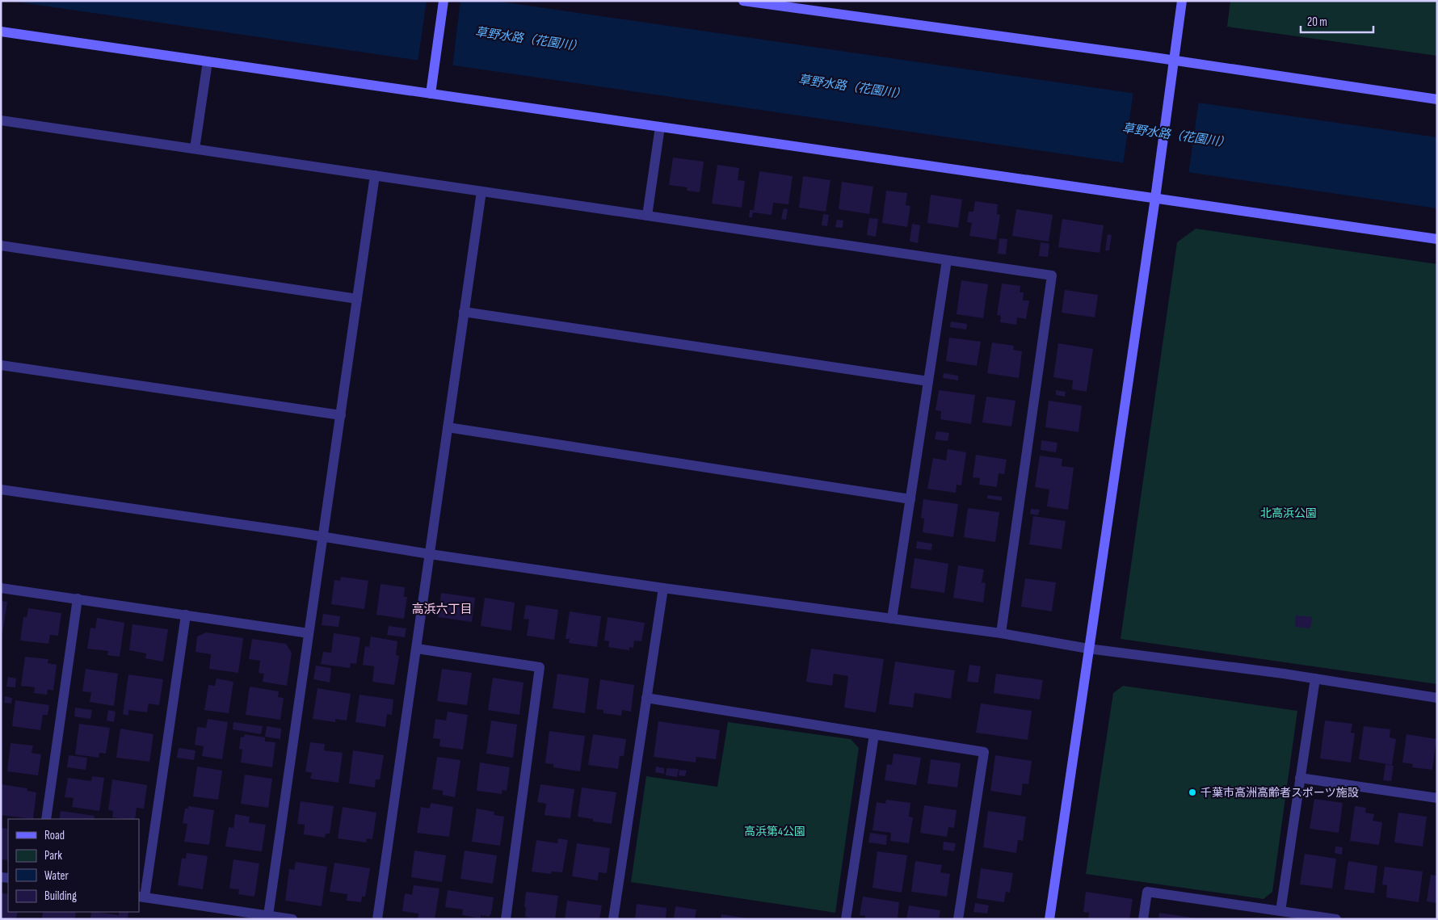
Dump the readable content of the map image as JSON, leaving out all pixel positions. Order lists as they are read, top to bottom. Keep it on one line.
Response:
{"districts":["高浜六丁目"],"water":["草野水路（花園川）"],"parks":["北高浜公園","高浜第4公園"],"places":["千葉市高洲高齢者スポーツ施設"],"legend":["Road","Park","Water","Building"],"scale_bar":"20 m"}
